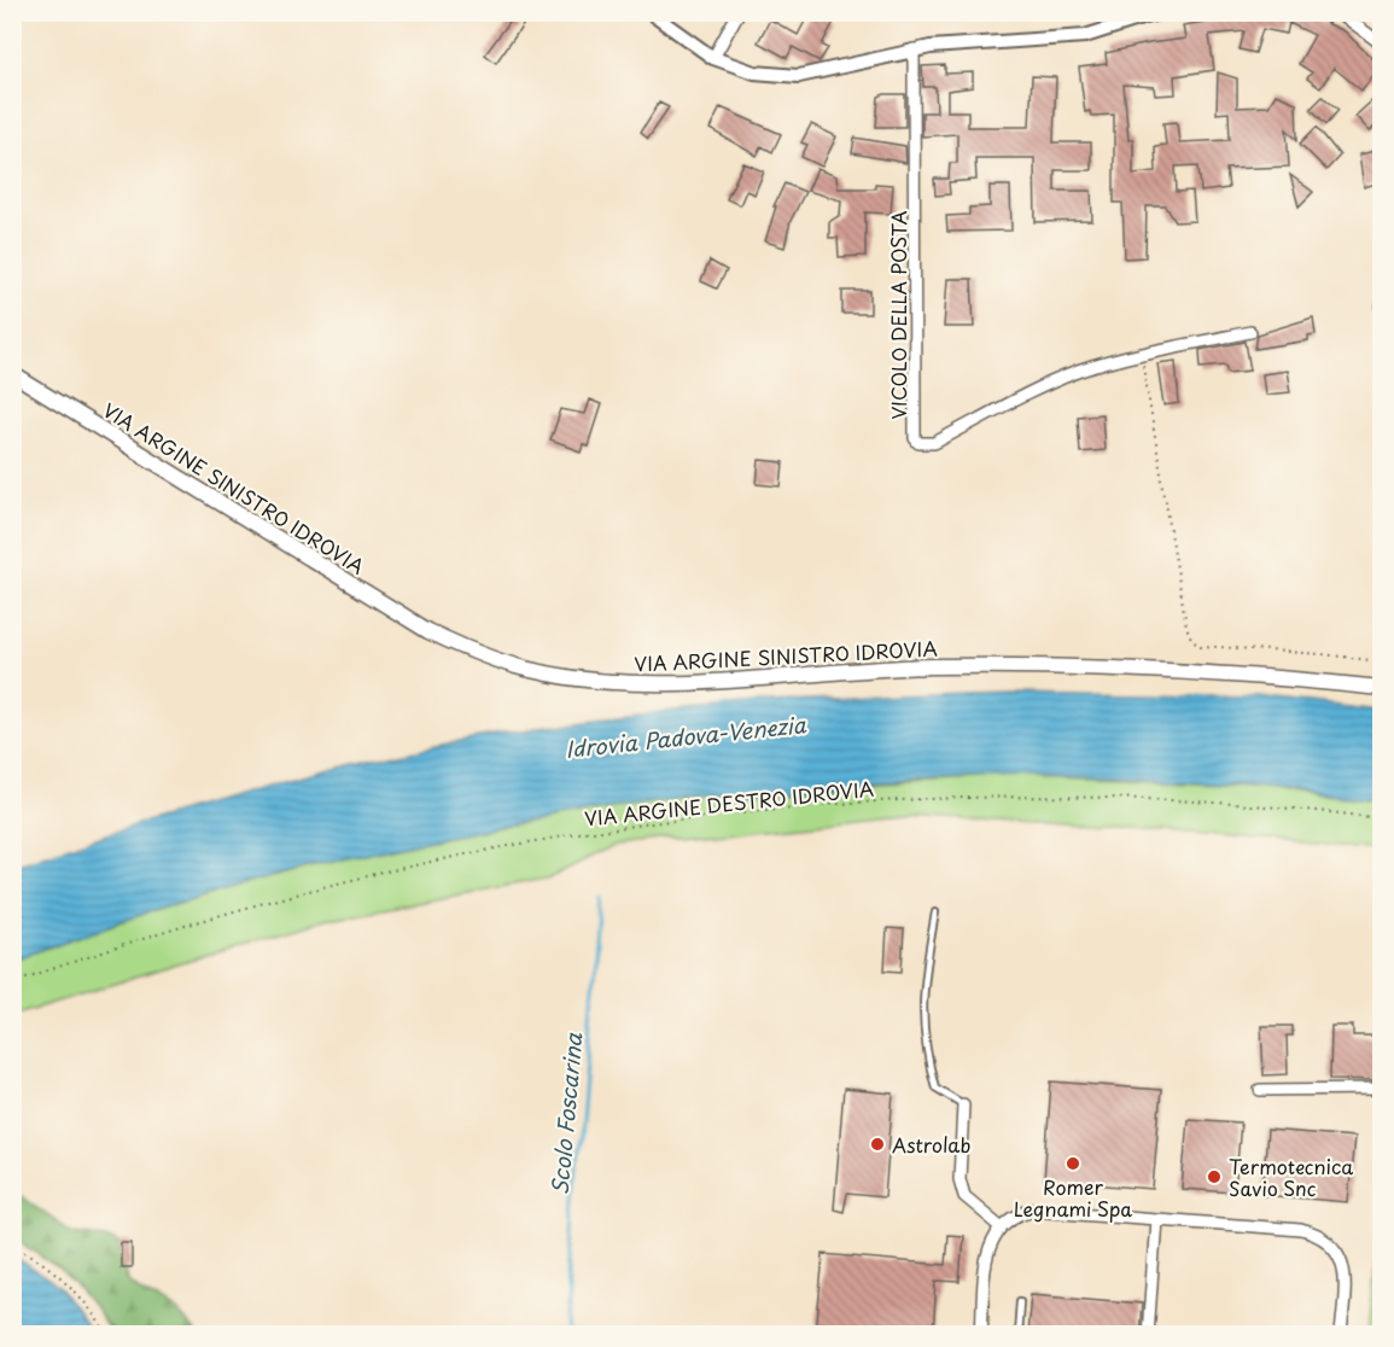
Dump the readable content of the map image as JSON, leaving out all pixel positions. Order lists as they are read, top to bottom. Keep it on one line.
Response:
{"streets":{"main road":["VIA ARGINE SINISTRO IDROVIA"],"street":["VICOLO DELLA POSTA"],"path":["VIA ARGINE DESTRO IDROVIA"]},"water":["Idrovia Padova-Venezia","Scolo Foscarina"],"places":["Astrolab","Romer Legnami Spa","Termotecnica Savio Snc"]}
